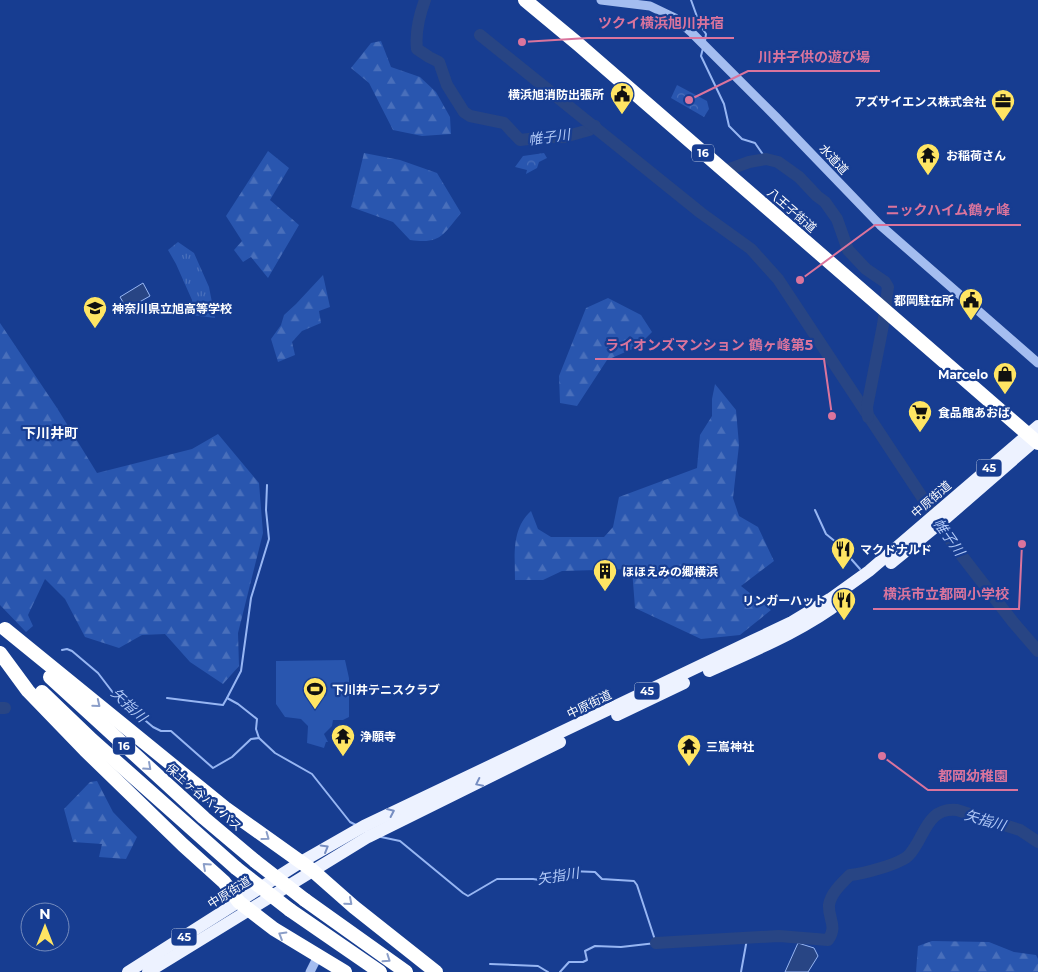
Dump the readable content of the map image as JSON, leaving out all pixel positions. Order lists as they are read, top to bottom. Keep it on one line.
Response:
{"streets":{"highway":["16","八王子街道","保土ヶ谷バイパス"],"main road":["45","中原街道"],"street":["水道道"]},"crossings":[["八王子街道","中原街道"]],"districts":["下川井町"],"water":["帷子川","矢指川"],"places":{"other":["ツクイ横浜旭川井宿","川井子供の遊び場","ニックハイム鶴ヶ峰","ライオンズマンション 鶴ヶ峰第5","横浜市立都岡小学校","都岡幼稚園"],"public building":["横浜旭消防出張所","都岡駐在所"],"office":["アズサイエンス株式会社"],"temple":["お稲荷さん","浄願寺","三嶌神社"],"school or university":["神奈川県立旭高等学校"],"shop":["Marcelo"],"supermarket":["食品館あおば"],"restaurant":["マクドナルド","リンガーハット"],"building":["ほほえみの郷横浜"],"sports":["下川井テニスクラブ"]},"north":"top"}
